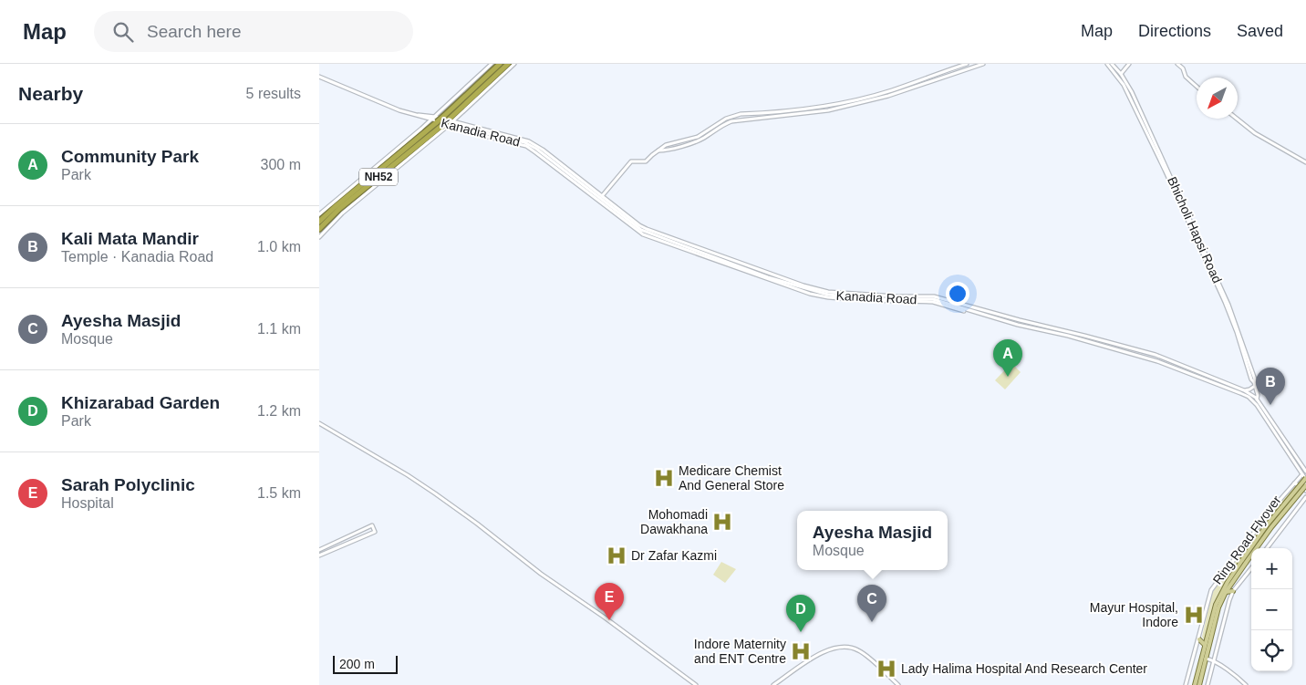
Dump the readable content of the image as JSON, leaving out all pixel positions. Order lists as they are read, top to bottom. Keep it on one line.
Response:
{"streets":{"highway":["NH52"],"main road":["Ring Road Flyover"],"street":["Kanadia Road","Bhicholi Hapsi Road"]},"crossings":[["Kanadia Road","Bhicholi Hapsi Road"],["Kanadia Road","Ring Road Flyover"]],"places":{"hospital":["Medicare Chemist And General Store","Mohomadi Dawakhana","Dr Zafar Kazmi","Mayur Hospital, Indore","Indore Maternity and ENT Centre","Lady Halima Hospital And Research Center"]},"scale_bar":"200 m","north":"bottom left","page":{"header":"Map","search":"Search here","nav":["Map","Directions","Saved"],"heading":["Nearby","5 results"],"list":[{"mark":"A","name":"Community Park","note":"Park","value":"300 m"},{"mark":"B","name":"Kali Mata Mandir","note":"Temple · Kanadia Road","value":"1.0 km"},{"mark":"C","name":"Ayesha Masjid","note":"Mosque","value":"1.1 km"},{"mark":"D","name":"Khizarabad Garden","note":"Park","value":"1.2 km"},{"mark":"E","name":"Sarah Polyclinic","note":"Hospital","value":"1.5 km"}],"pins":["A","B","E","C","D"],"popup":["Ayesha Masjid","Mosque"],"map_buttons":["+","−"],"scale":"200 m"}}
